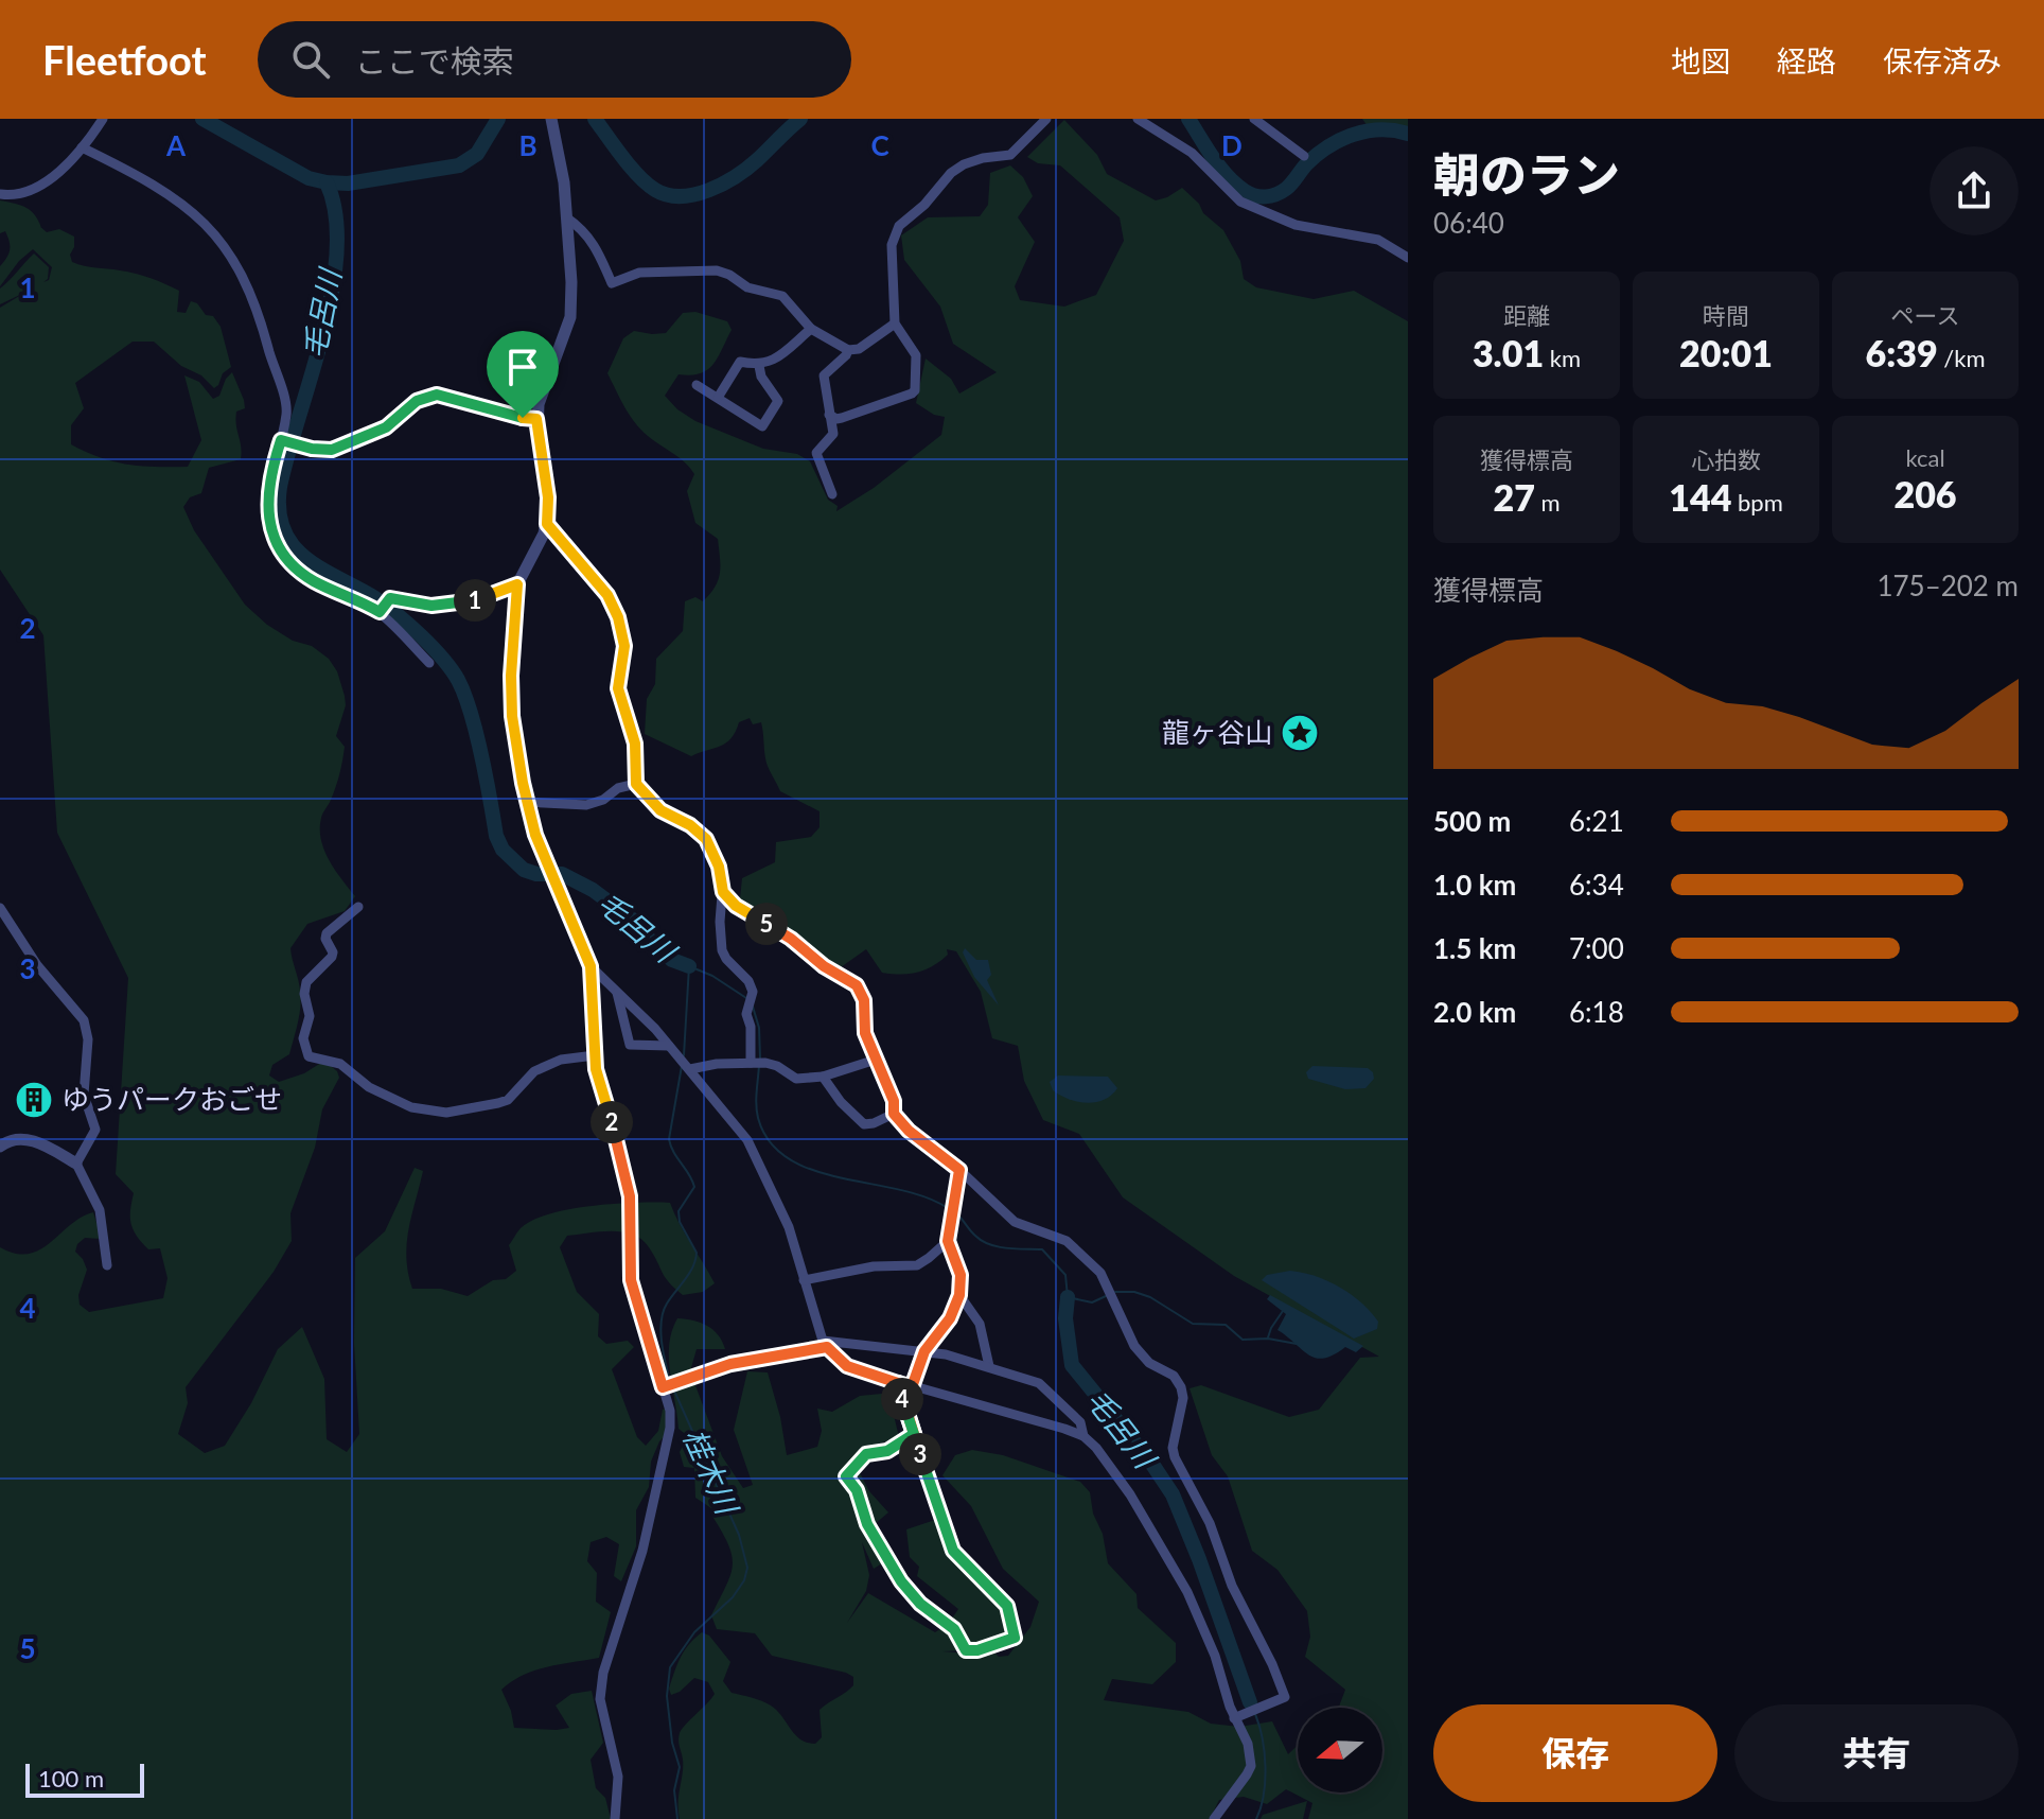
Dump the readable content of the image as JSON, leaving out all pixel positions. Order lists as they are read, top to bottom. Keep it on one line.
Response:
{"water":["毛呂川","桂木川"],"places":{"place":["龍ヶ谷山"],"building":["ゆうパークおごせ"]},"scale_bar":"100 m","north":"left","page":{"header":"Fleetfoot","search":"ここで検索","nav":["地図","経路","保存済み"],"heading":["朝のラン","06:40"],"stats":[["距離","3.01 km"],["時間","20:01"],["ペース","6:39 /km"],["獲得標高","27 m"],["心拍数","144 bpm"],["kcal","206"]],"chart":["獲得標高","175–202 m"],"pins":["1","5","2","4","3"],"list":[{"name":"500 m","note":"6:21"},{"name":"1.0 km","note":"6:34"},{"name":"1.5 km","note":"7:00"},{"name":"2.0 km","note":"6:18"}],"buttons":["保存","共有"],"scale":"100 m"},"grid":{"columns":["A","B","C","D"],"rows":["1","2","3","4","5"]}}
